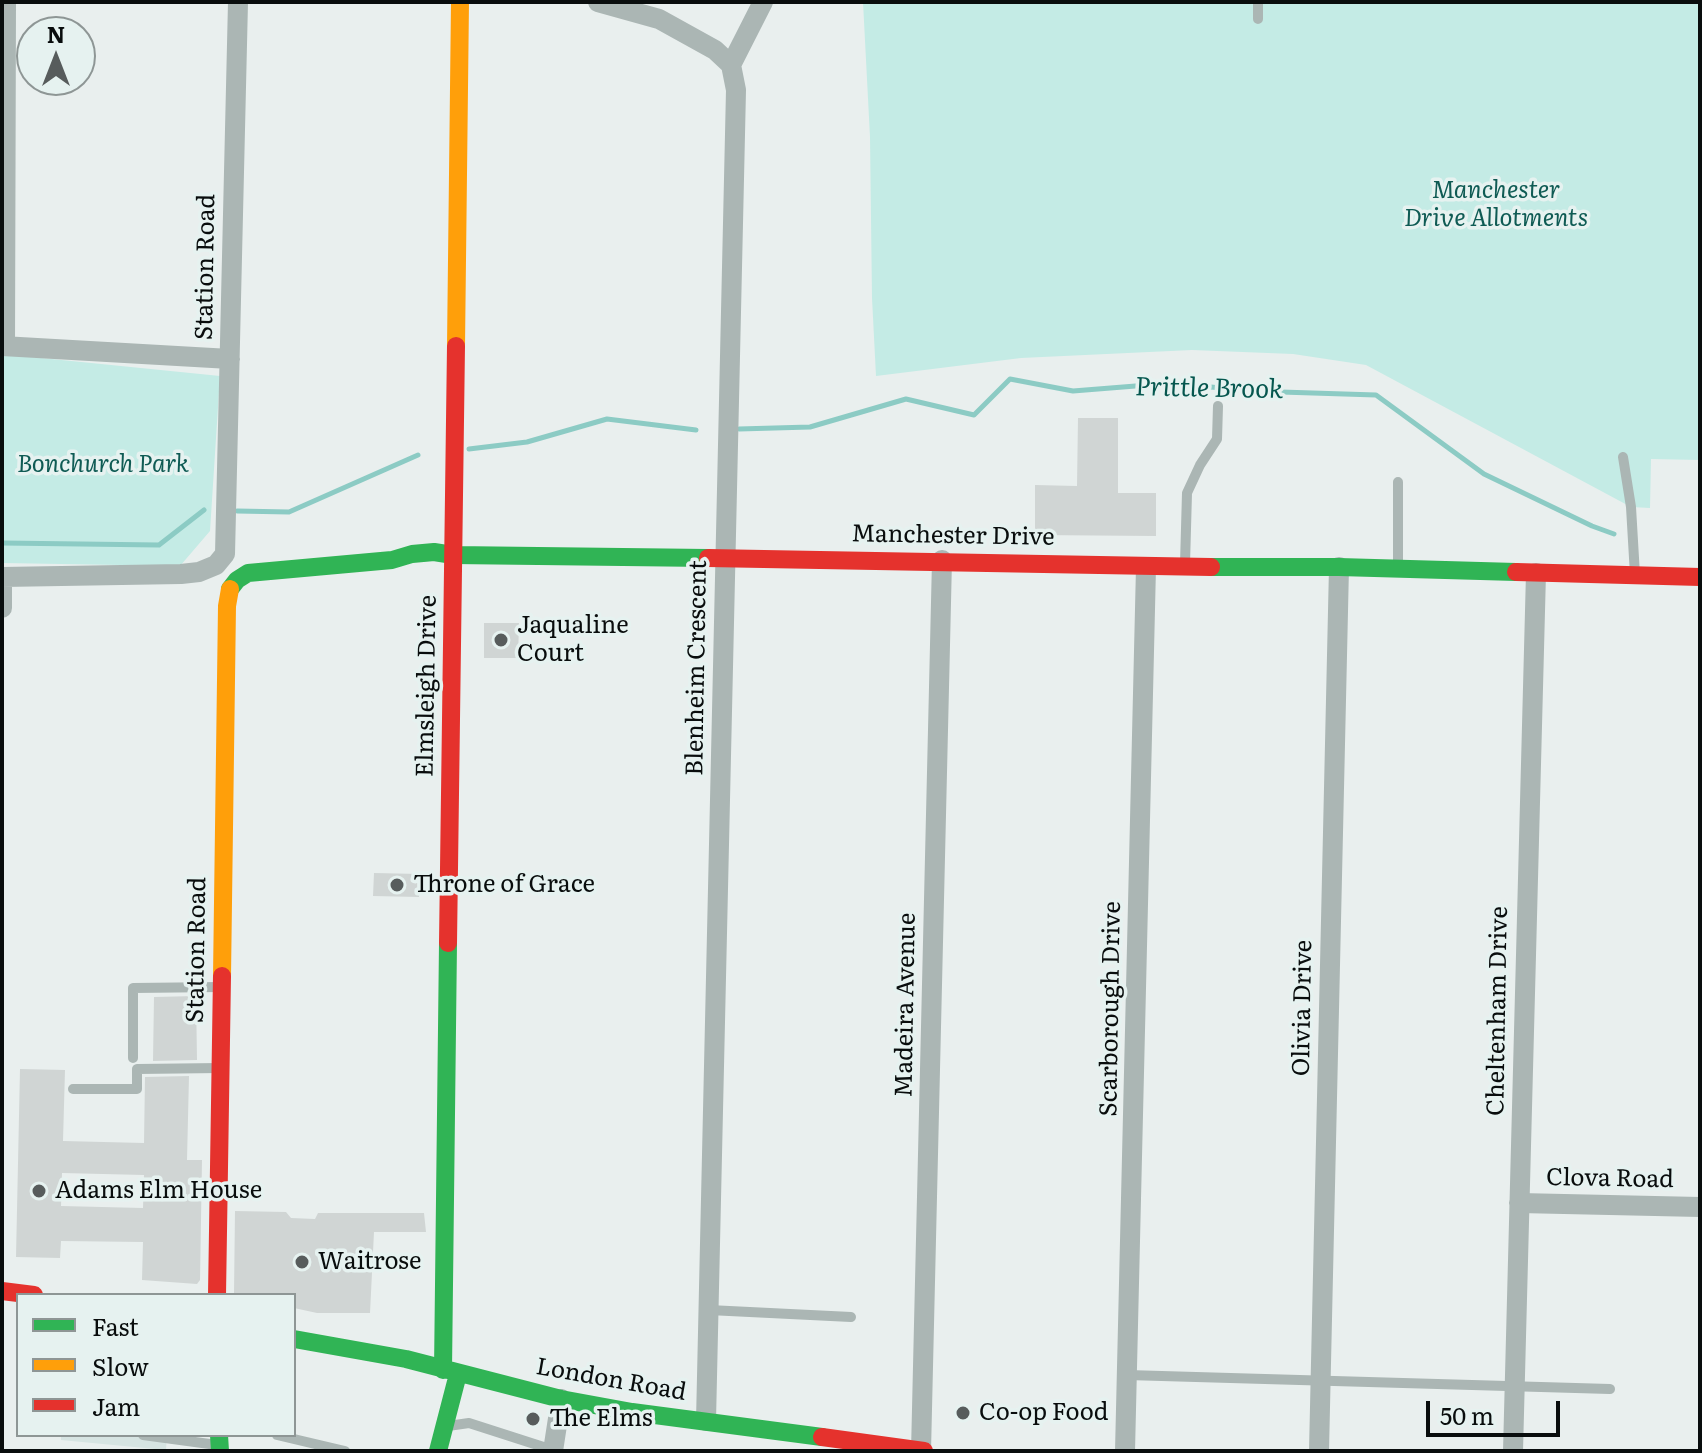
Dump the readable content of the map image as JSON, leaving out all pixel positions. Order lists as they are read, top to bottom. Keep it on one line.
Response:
{"streets":{"street":["Station Road","Manchester Drive","Blenheim Crescent","Elmsleigh Drive","Madeira Avenue","Olivia Drive","Scarborough Drive","Cheltenham Drive","Clova Road","London Road"]},"crossings":[["Station Road","Manchester Drive"],["Manchester Drive","Blenheim Crescent"],["Manchester Drive","Elmsleigh Drive"],["Manchester Drive","Madeira Avenue"],["Manchester Drive","Olivia Drive"],["Manchester Drive","Scarborough Drive"],["Manchester Drive","Cheltenham Drive"],["Blenheim Crescent","London Road"],["Elmsleigh Drive","London Road"],["Madeira Avenue","London Road"],["Cheltenham Drive","Clova Road"]],"water":["Prittle Brook"],"parks":["Manchester Drive Allotments","Bonchurch Park"],"places":["Jaqualine Court","Throne of Grace","Adams Elm House","Waitrose","Co-op Food","The Elms"],"legend":["Fast","Slow","Jam"],"scale_bar":"50 m","north":"top"}
